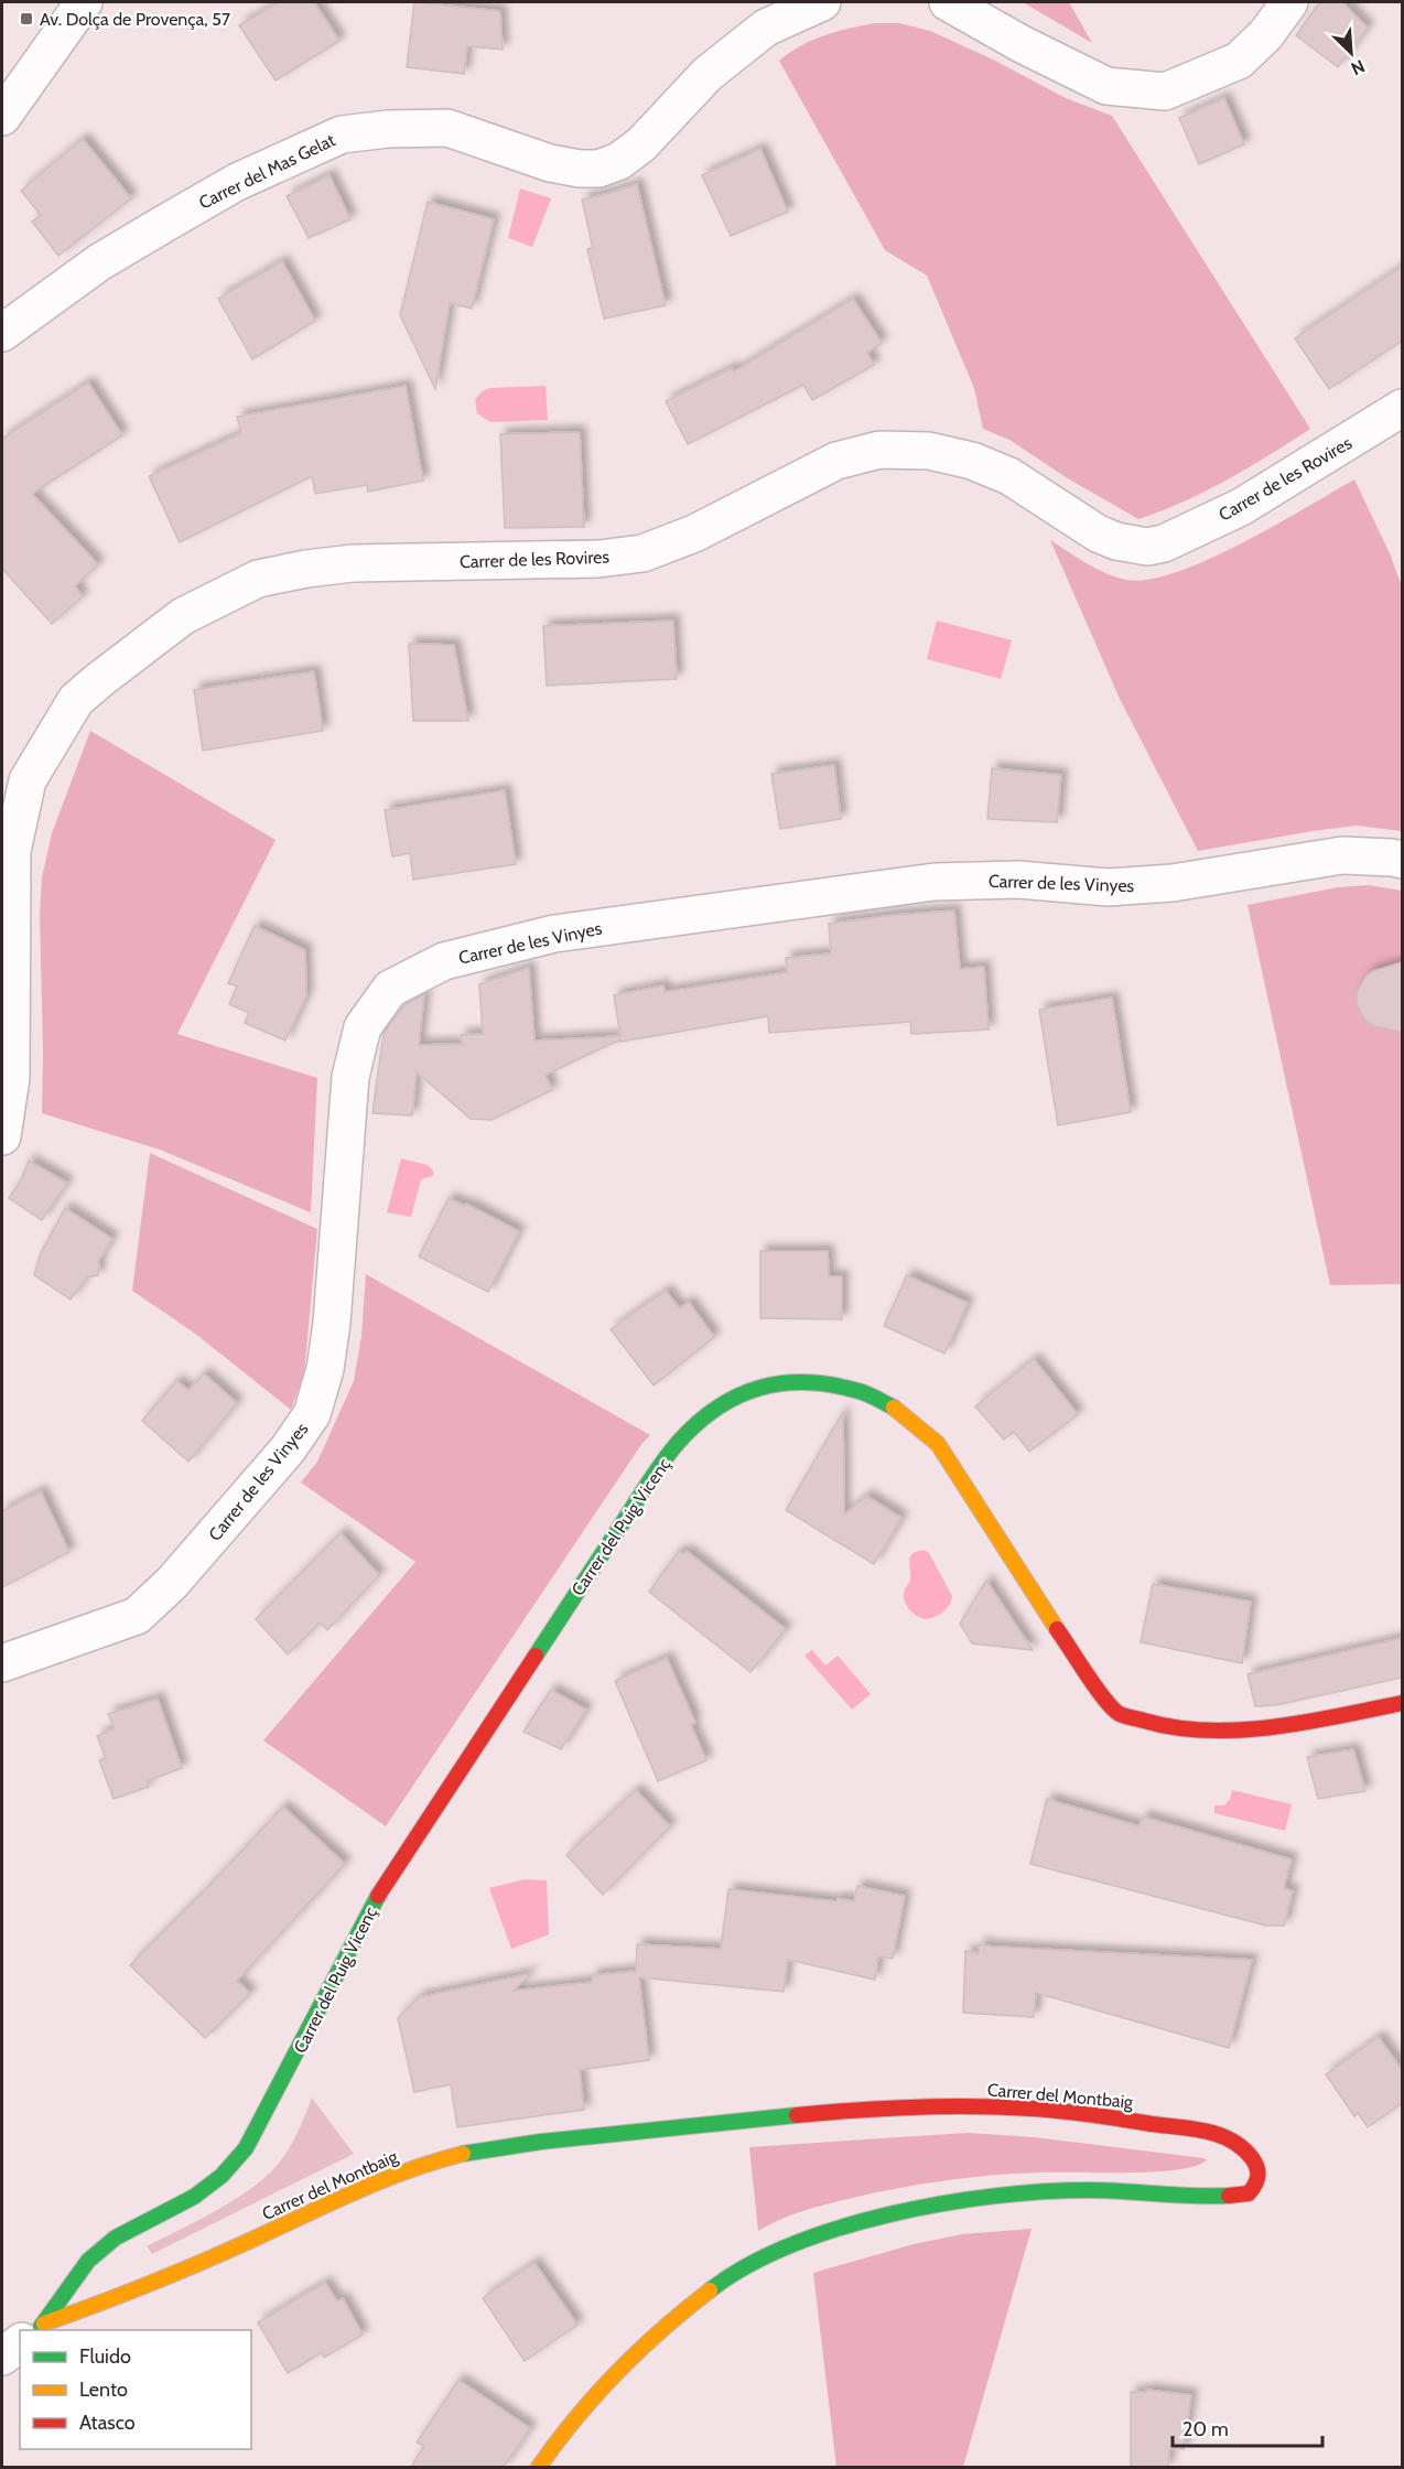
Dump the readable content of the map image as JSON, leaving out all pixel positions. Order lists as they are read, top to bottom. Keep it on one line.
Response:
{"streets":{"street":["Carrer del Mas Gelat","Carrer de les Rovires","Carrer de les Vinyes","Carrer del Puig Vicenç","Carrer del Montbaig"]},"places":{"transit":["Av. Dolça de Provença, 57"]},"legend":["Fluido","Lento","Atasco"],"scale_bar":"20 m","north":"bottom right"}
